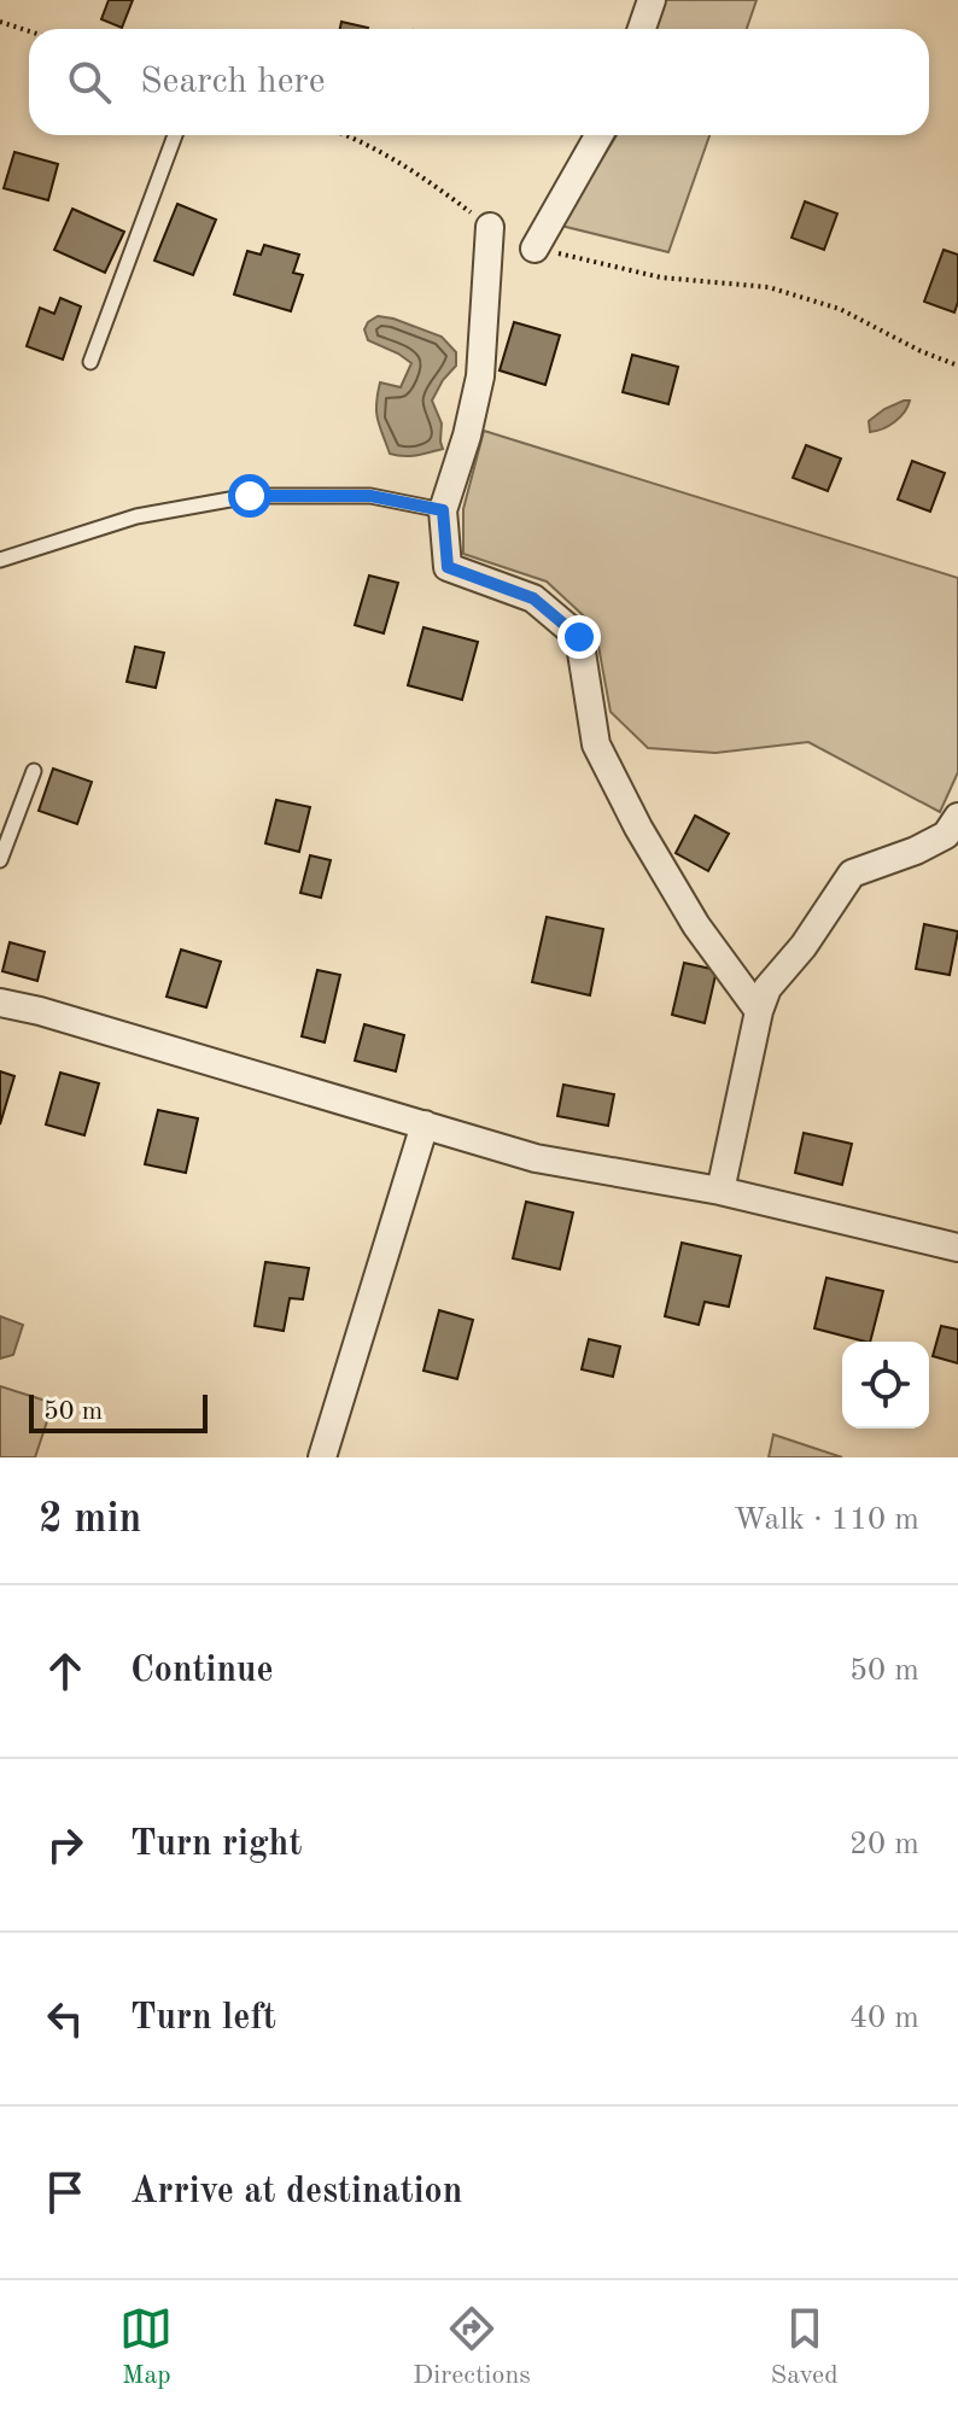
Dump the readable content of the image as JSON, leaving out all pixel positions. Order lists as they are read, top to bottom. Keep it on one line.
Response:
{"scale_bar":"50 m","page":{"search":"Search here","scale":"50 m","heading":["2 min","Walk · 110 m"],"list":[["Continue","50 m"],["Turn right","20 m"],["Turn left","40 m"],"Arrive at destination"],"nav":["Map","Directions","Saved"]}}
